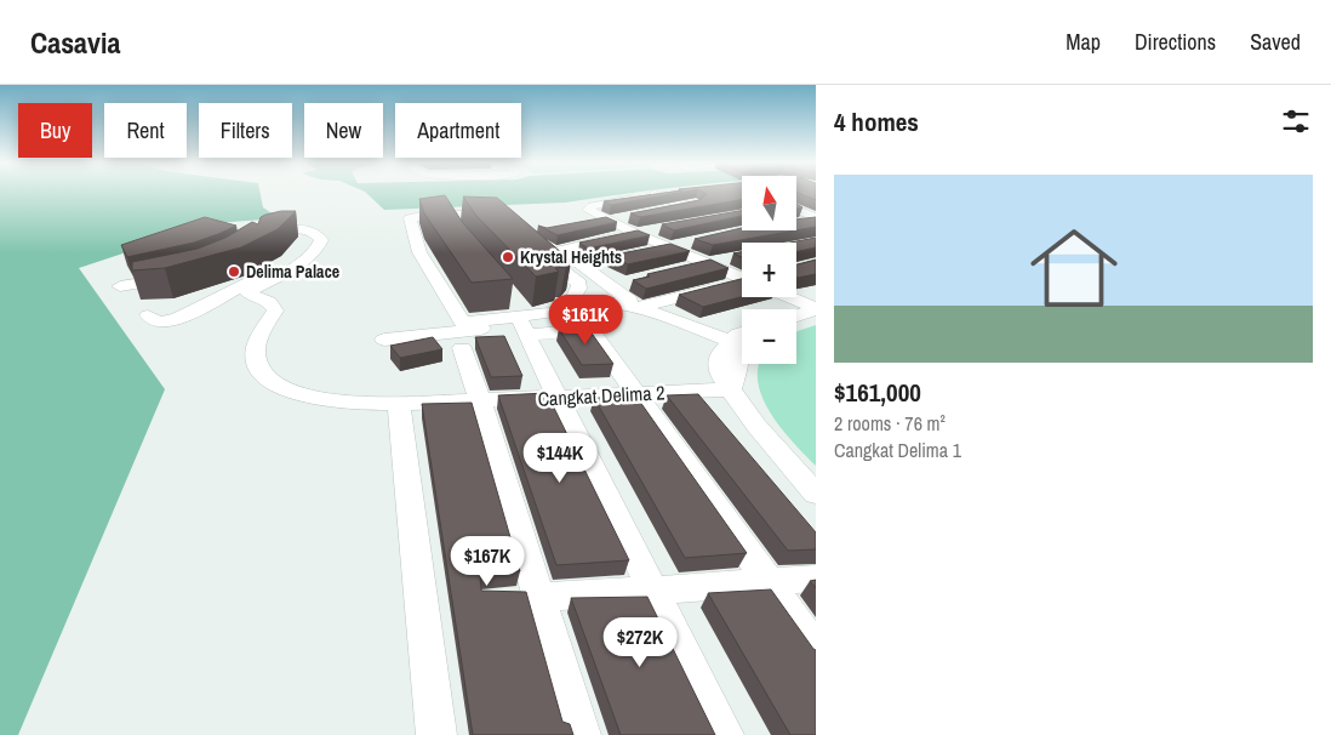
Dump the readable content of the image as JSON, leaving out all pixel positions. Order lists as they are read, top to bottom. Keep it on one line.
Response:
{"streets":{"street":["Cangkat Delima 2"]},"places":["Krystal Heights","Delima Palace"],"north":"top","page":{"header":"Casavia","nav":["Map","Directions","Saved"],"heading":"4 homes","chip":["Buy","Rent","Filters","New","Apartment"],"list":[{"name":"$161,000","note":"2 rooms · 76 m² · Cangkat Delima 1"}],"map_buttons":["+","−"],"price":["$161K","$144K","$167K","$272K"]}}
